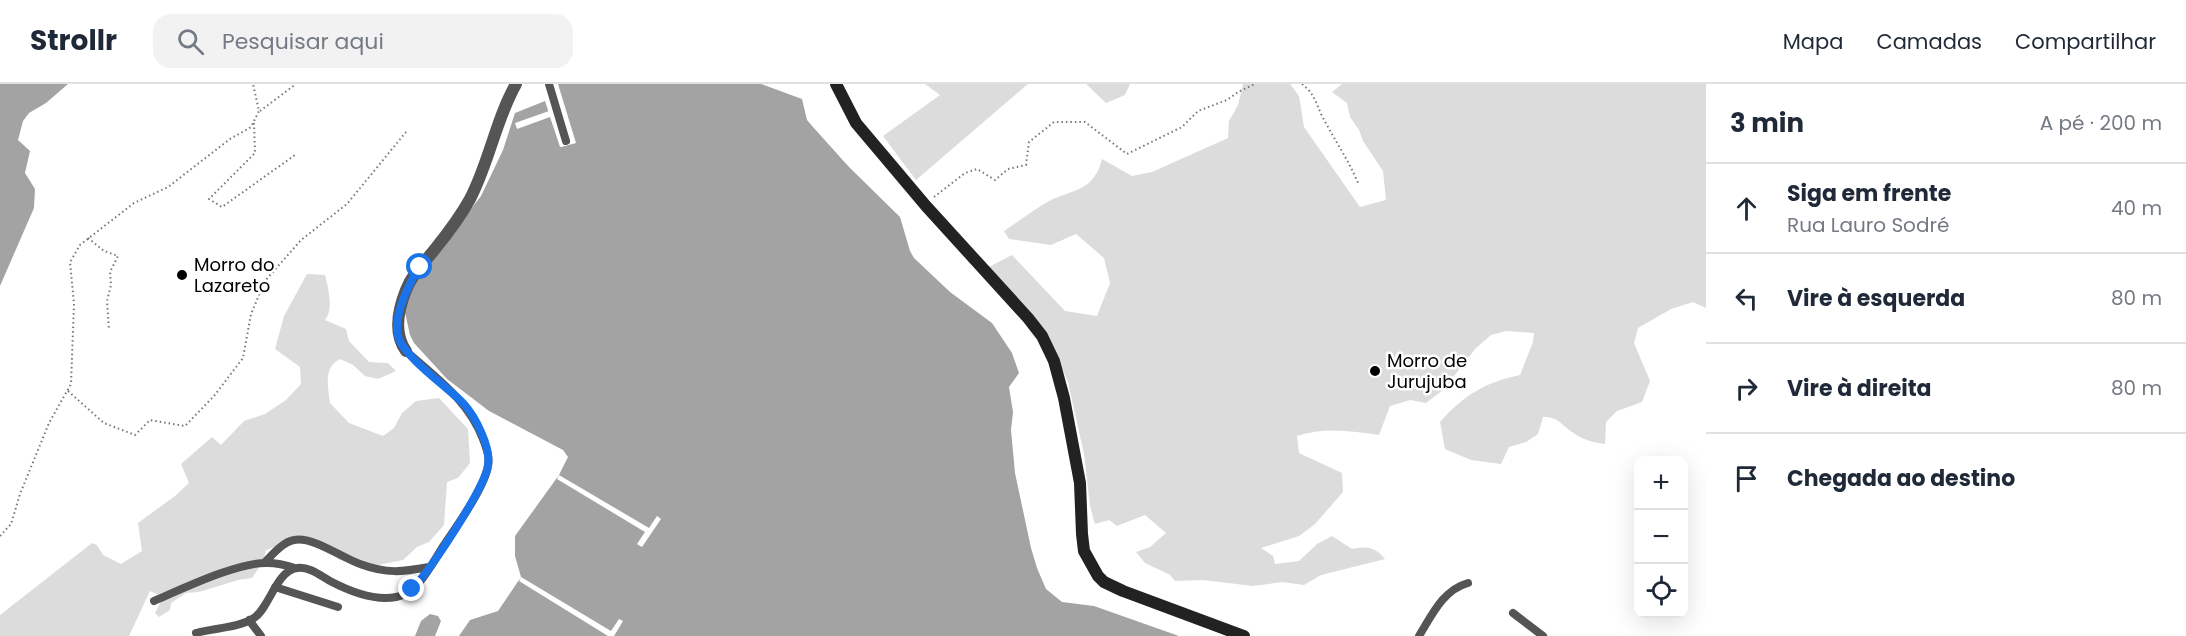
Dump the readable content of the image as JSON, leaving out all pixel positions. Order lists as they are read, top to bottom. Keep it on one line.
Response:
{"places":["Morro do Lazareto","Morro de Jurujuba"],"page":{"header":"Strollr","search":"Pesquisar aqui","nav":["Mapa","Camadas","Compartilhar"],"heading":["3 min","A pé · 200 m"],"list":[["Siga em frente","Rua Lauro Sodré","40 m"],["Vire à esquerda","80 m"],["Vire à direita","80 m"],"Chegada ao destino"],"map_buttons":["+","−"]}}
